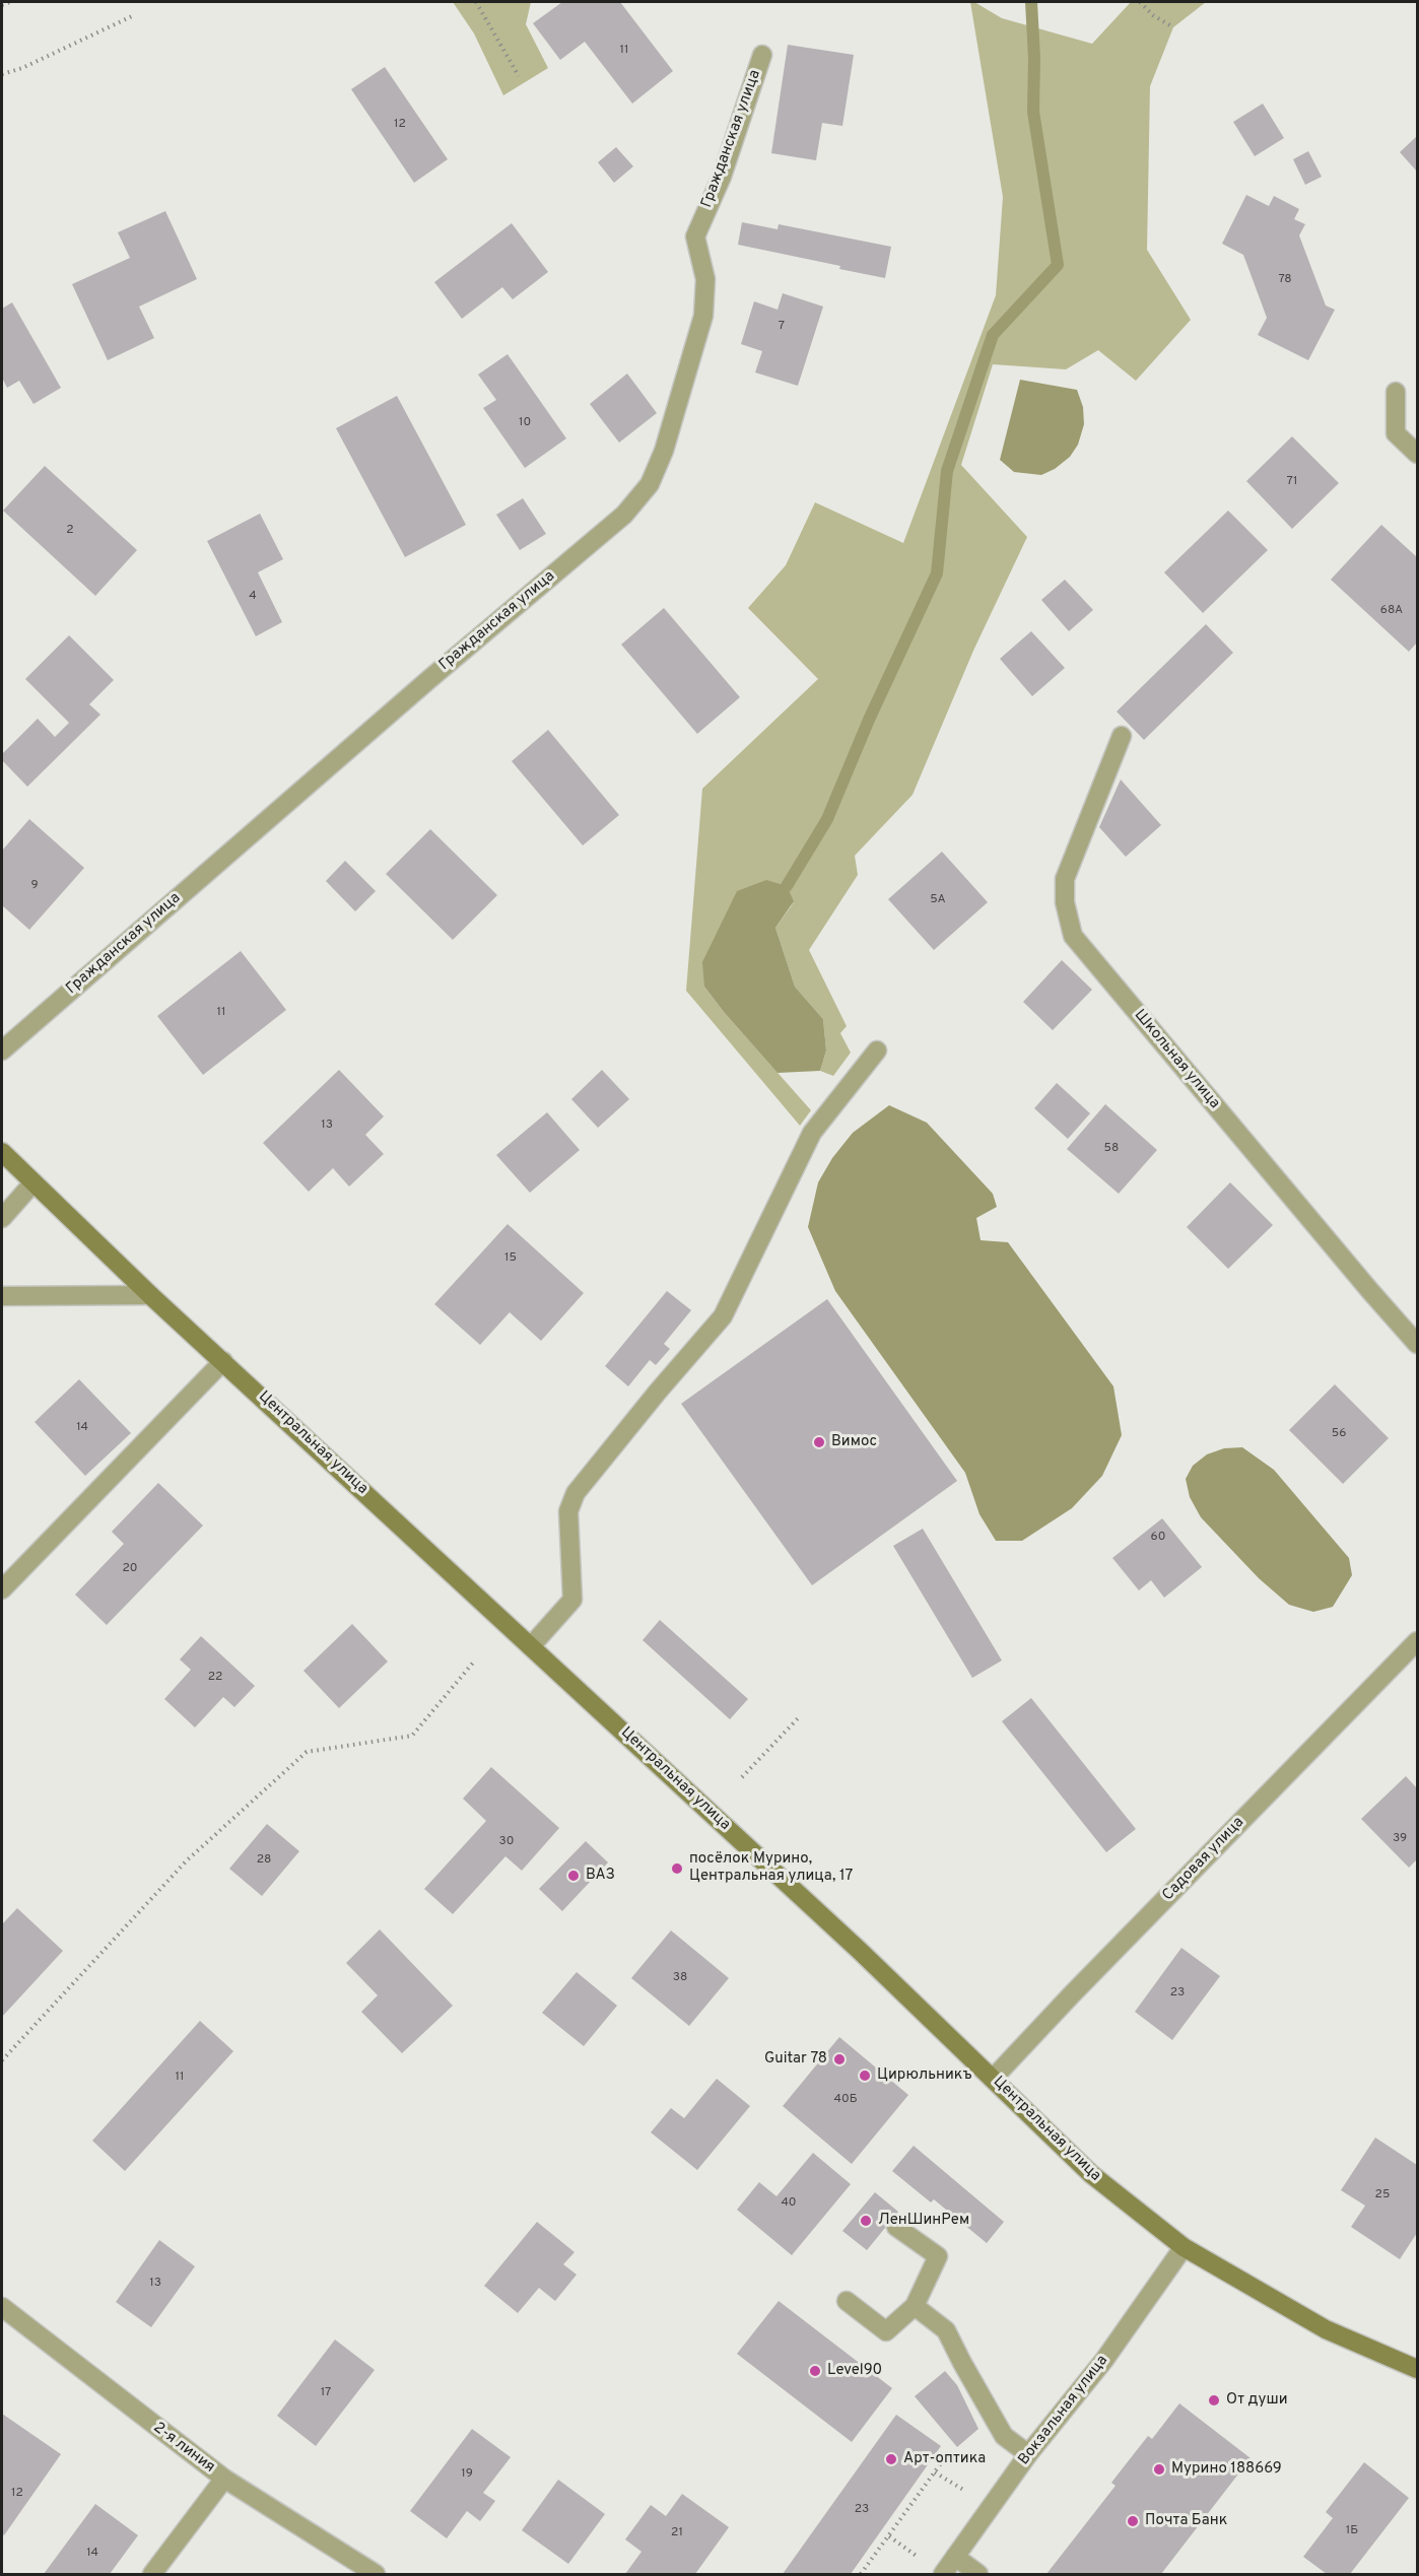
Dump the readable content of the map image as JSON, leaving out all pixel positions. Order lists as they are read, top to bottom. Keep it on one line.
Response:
{"streets":{"main road":["Центральная улица"],"street":["Гражданская улица","Школьная улица","Садовая улица","Вокзальная улица","2-я линия"]},"crossings":[["Центральная улица","Садовая улица"],["Центральная улица","Вокзальная улица"]],"places":["Вимос","посёлок Мурино, Центральная улица, 17","ВАЗ","Guitar 78","Цирюльникъ","ЛенШинРем","Level90","От души","Арт-оптика","Мурино 188669","Почта Банк"],"house_numbers":["11","12","78","7","10","71","2","4","68А","9","5А","11","13","58","15","14","56","60","20","22","39","30","28","38","23","11","40Б","25","40","13","17","19","12","23","1Б","21","14"]}
